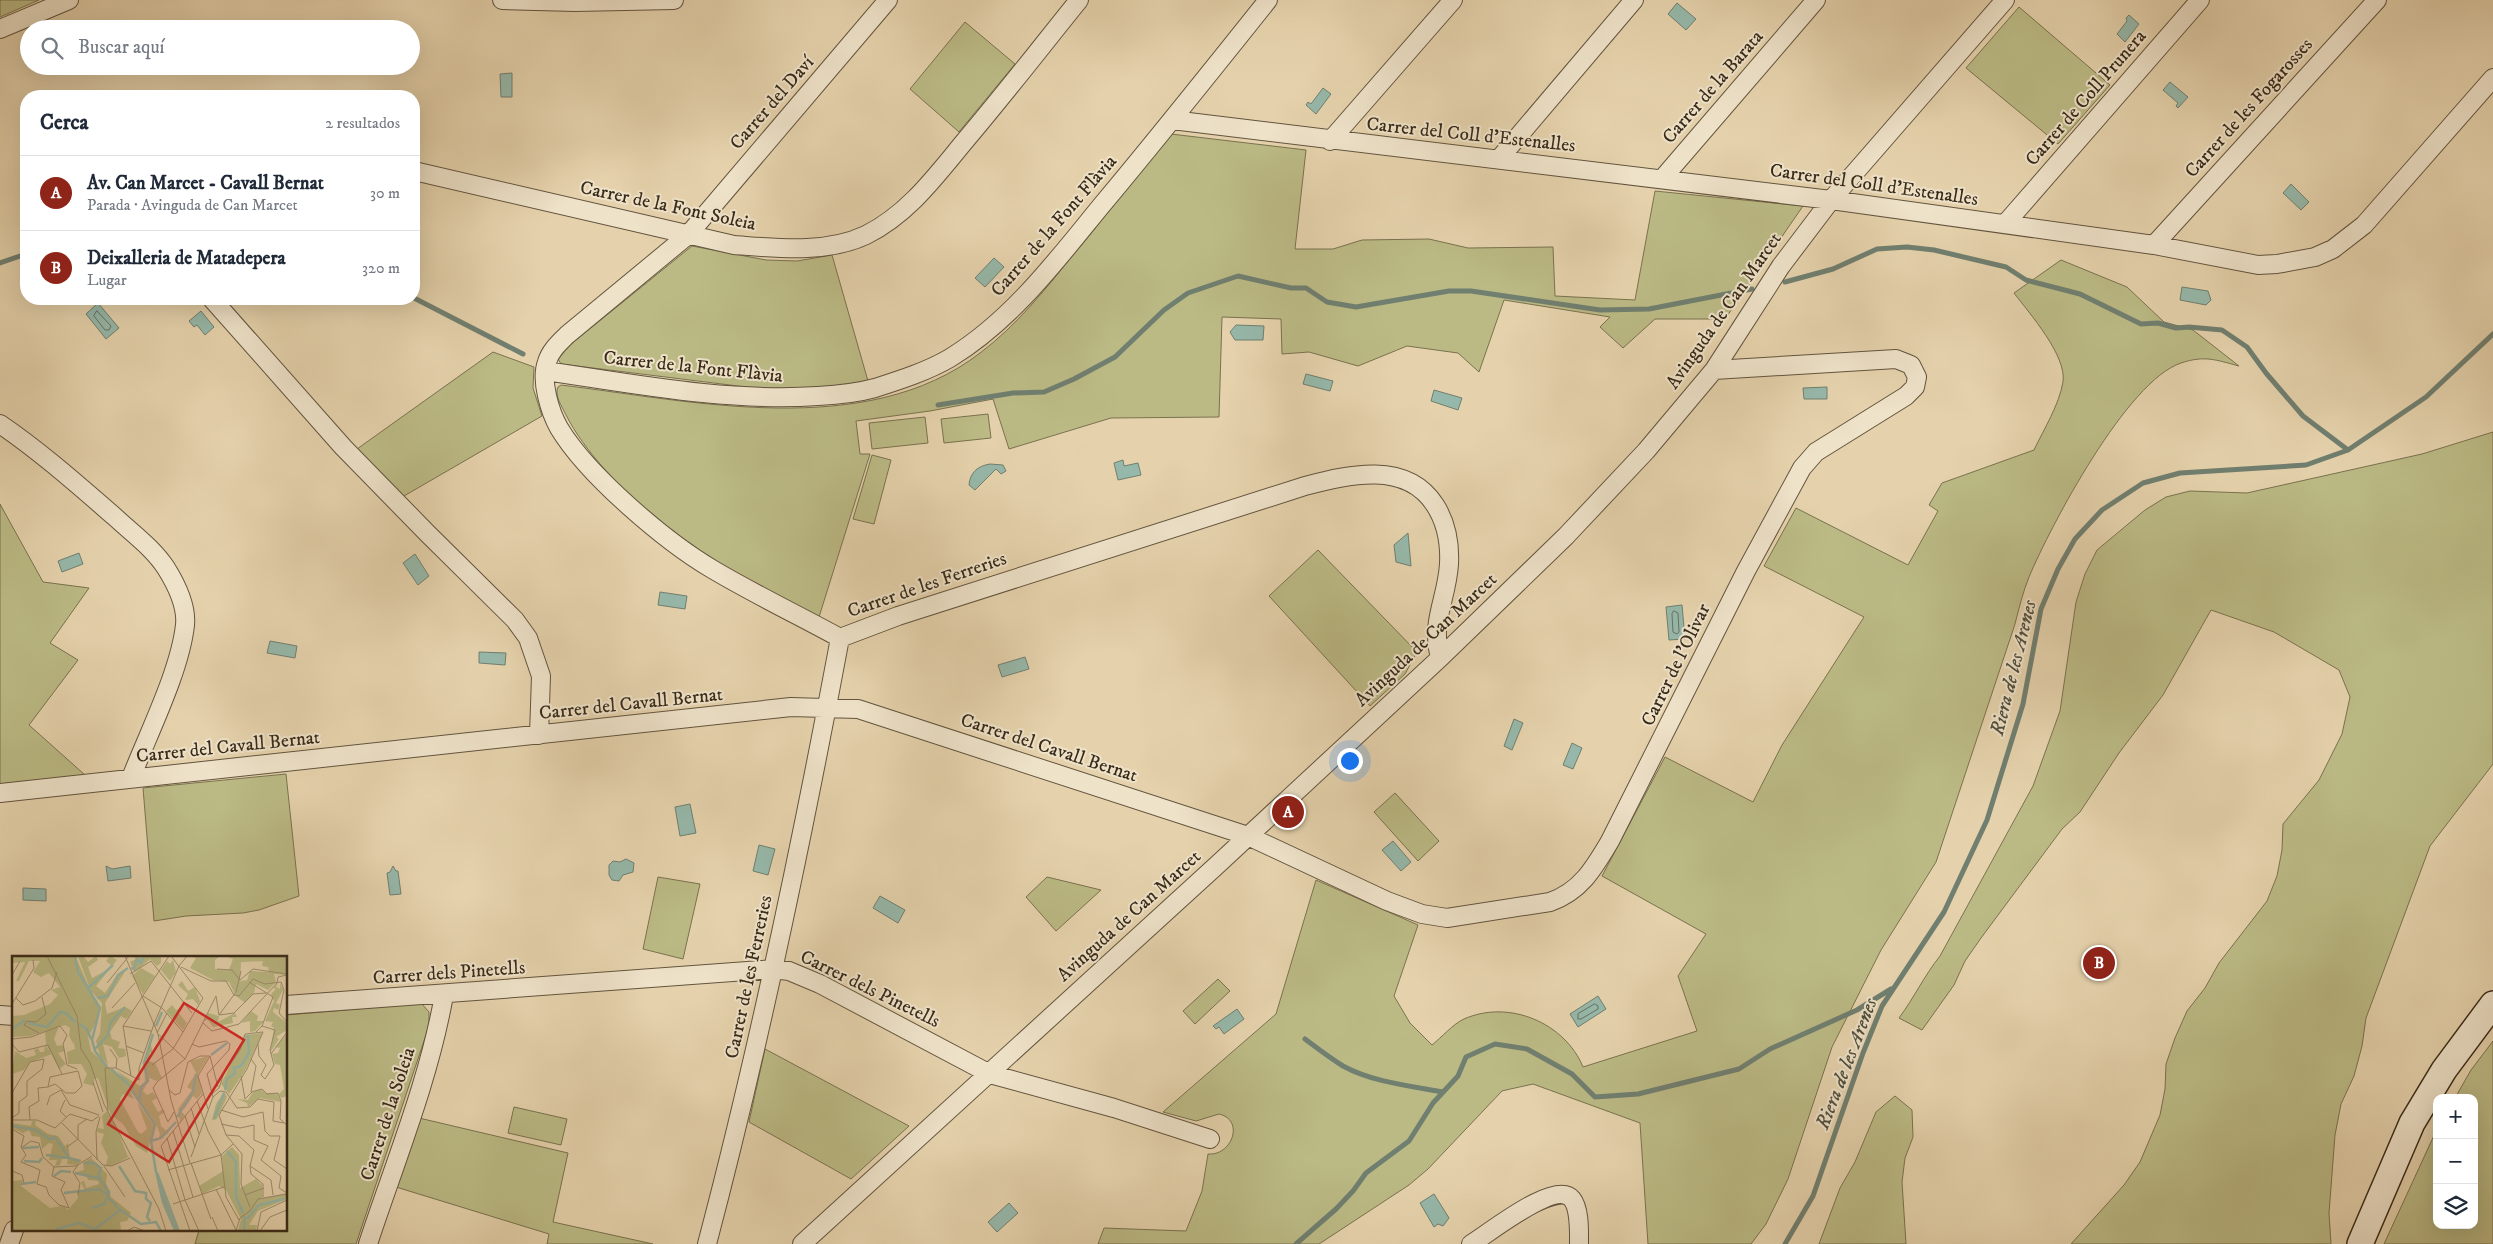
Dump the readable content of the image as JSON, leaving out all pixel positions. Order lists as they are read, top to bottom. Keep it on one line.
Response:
{"streets":{"street":["Carrer de la Barata","Carrer de Coll Prunera","Carrer del Daví","Carrer de les Fogarosses","Carrer del Coll d'Estenalles","Carrer de la Font Soleia","Carrer de la Font Flàvia","Avinguda de Can Marcet","Carrer de les Ferreries","Carrer de l'Olivar","Carrer del Cavall Bernat","Carrer dels Pinetells","Carrer de la Soleia"]},"crossings":[["Carrer de la Barata","Carrer del Coll d'Estenalles"],["Carrer de Coll Prunera","Carrer del Coll d'Estenalles"],["Carrer del Daví","Carrer de la Font Soleia"],["Carrer del Daví","Carrer de la Font Flàvia"],["Carrer de les Fogarosses","Carrer del Coll d'Estenalles"],["Carrer del Coll d'Estenalles","Carrer de la Font Flàvia"],["Carrer del Coll d'Estenalles","Avinguda de Can Marcet"],["Avinguda de Can Marcet","Carrer de les Ferreries"],["Avinguda de Can Marcet","Carrer de l'Olivar"],["Avinguda de Can Marcet","Carrer del Cavall Bernat"],["Avinguda de Can Marcet","Carrer dels Pinetells"],["Carrer de les Ferreries","Carrer del Cavall Bernat"],["Carrer de les Ferreries","Carrer dels Pinetells"],["Carrer de l'Olivar","Carrer del Cavall Bernat"],["Carrer dels Pinetells","Carrer de la Soleia"]],"water":["Riera de les Arenes"],"page":{"search":"Buscar aquí","heading":["Cerca","2 resultados"],"list":[{"mark":"A","name":"Av. Can Marcet - Cavall Bernat","note":"Parada · Avinguda de Can Marcet","value":"30 m"},{"mark":"B","name":"Deixalleria de Matadepera","note":"Lugar","value":"320 m"}],"pins":["A","B"],"map_buttons":["+","−"]}}
